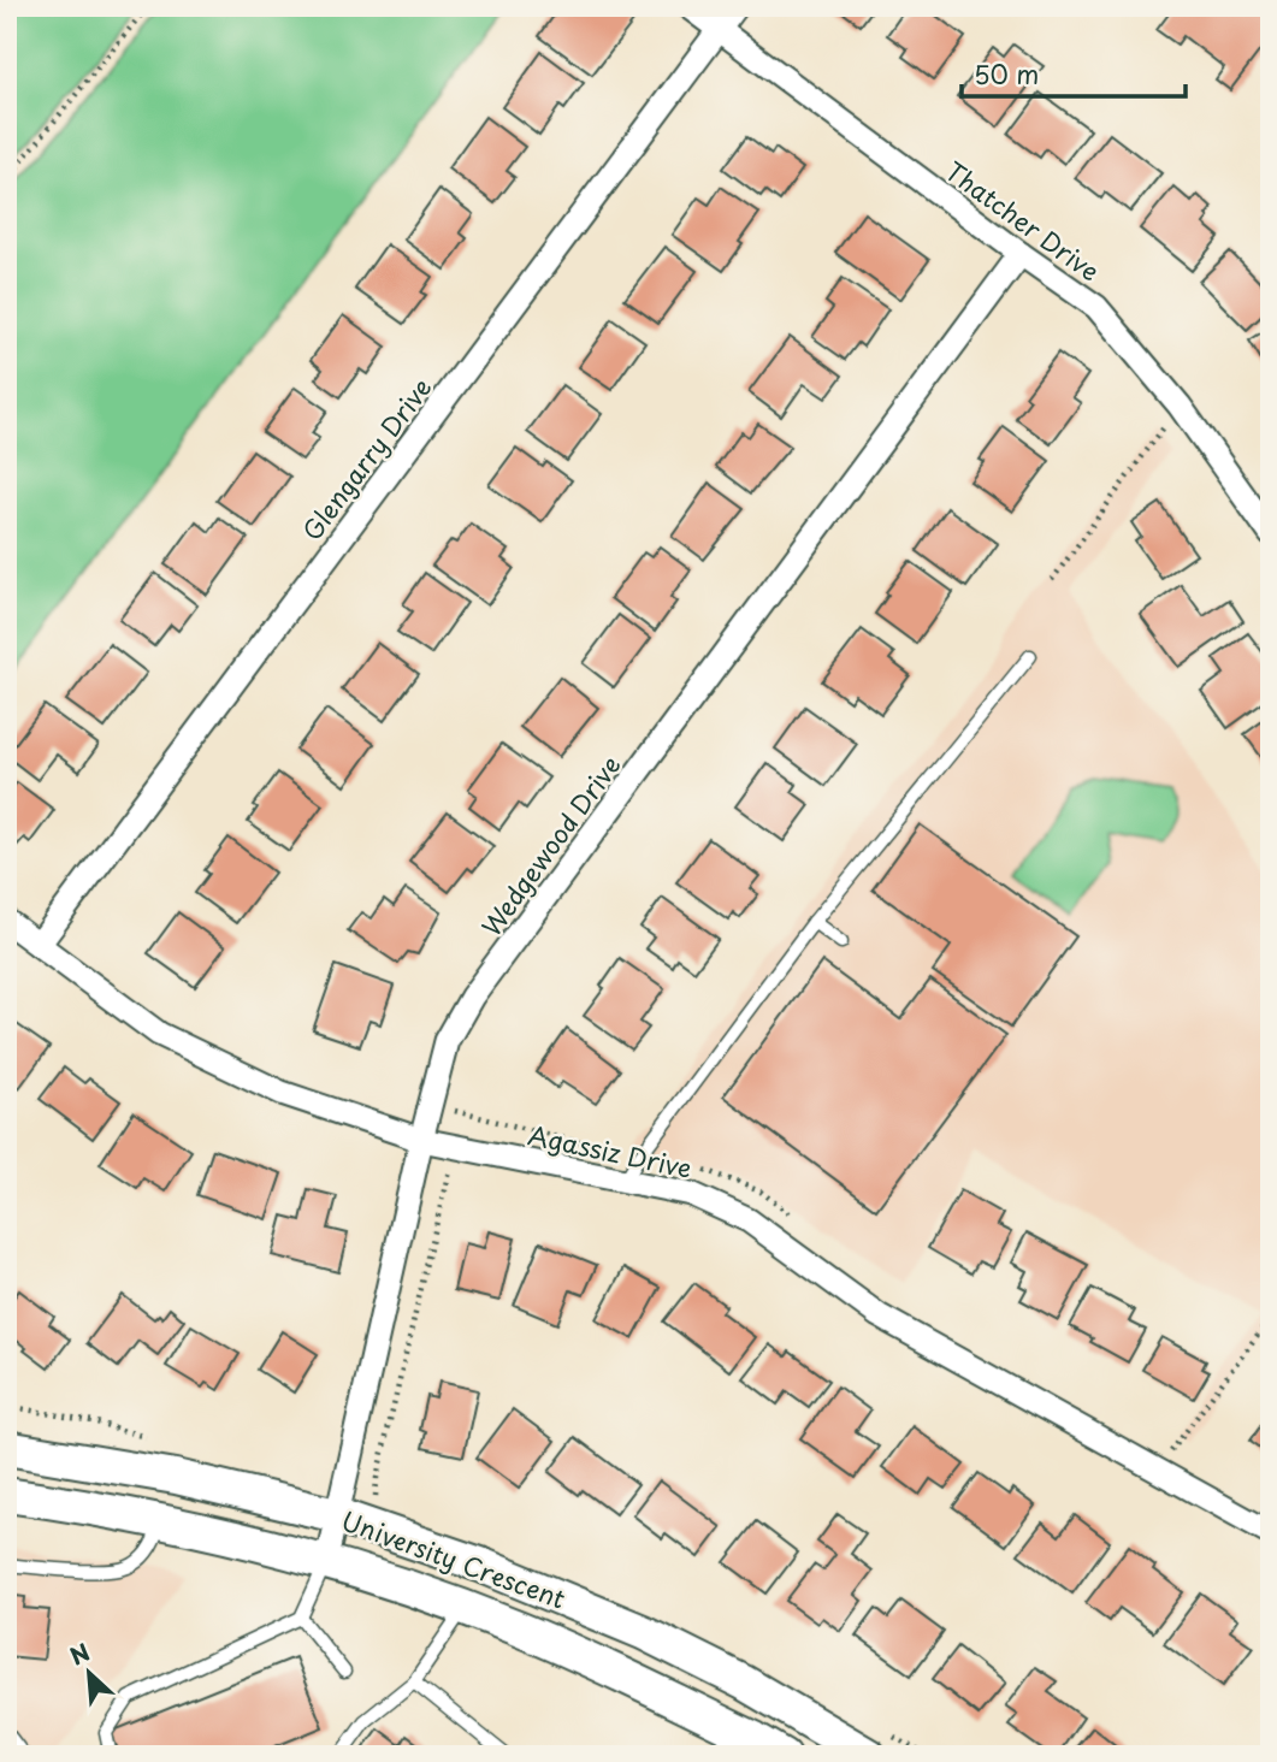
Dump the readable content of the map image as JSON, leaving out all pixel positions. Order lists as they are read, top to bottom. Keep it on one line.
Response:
{"streets":{"main road":["University Crescent"],"street":["Thatcher Drive","Glengarry Drive","Wedgewood Drive","Agassiz Drive"]},"crossings":[["Thatcher Drive","Glengarry Drive"],["Thatcher Drive","Wedgewood Drive"],["Glengarry Drive","Agassiz Drive"],["Wedgewood Drive","Agassiz Drive"],["Wedgewood Drive","University Crescent"]],"scale_bar":"50 m","north":"top left"}
